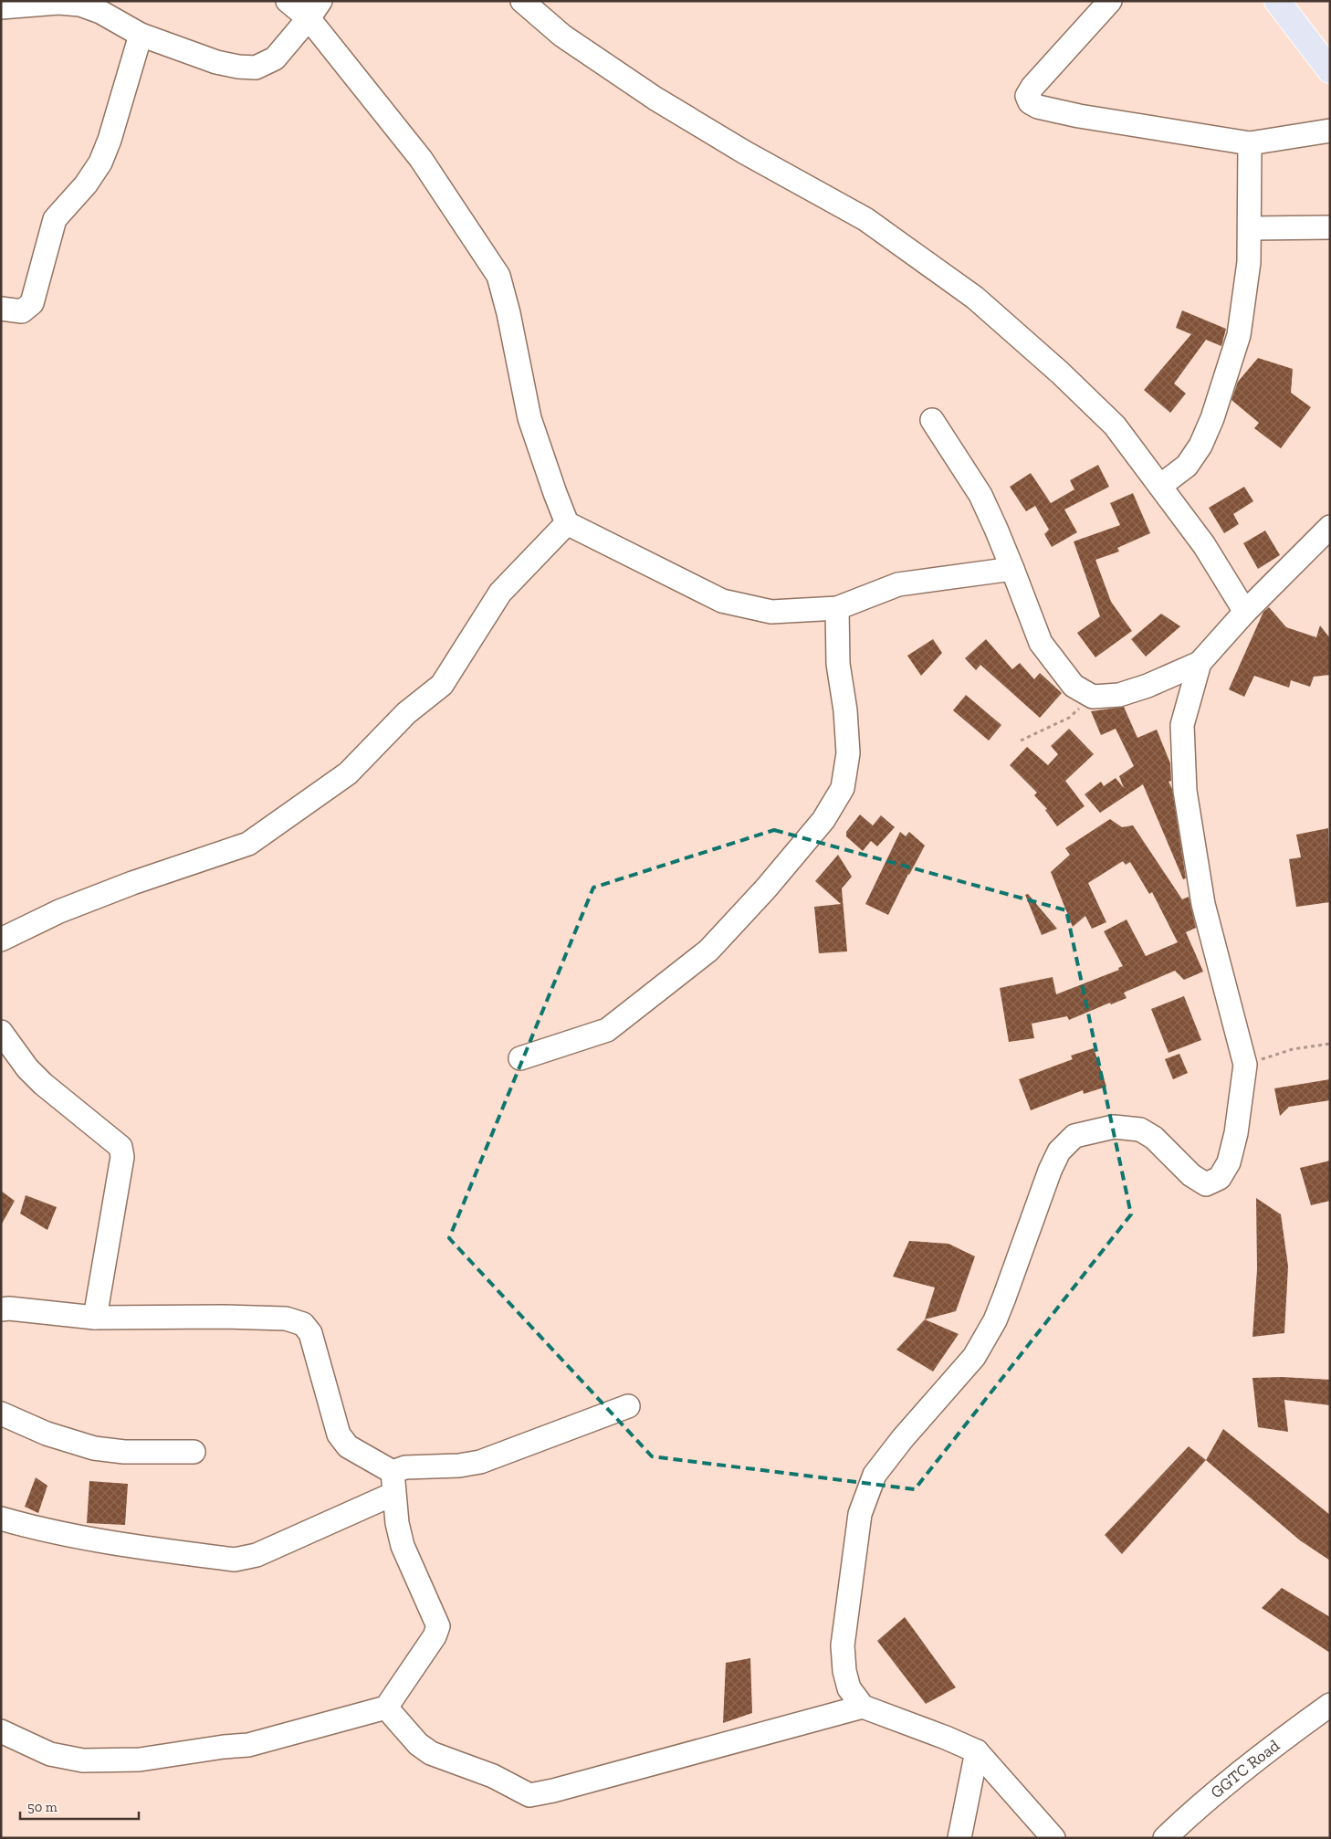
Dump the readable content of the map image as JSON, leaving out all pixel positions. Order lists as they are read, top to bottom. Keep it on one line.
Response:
{"streets":{"street":["GGTC Road"]},"scale_bar":"50 m"}
